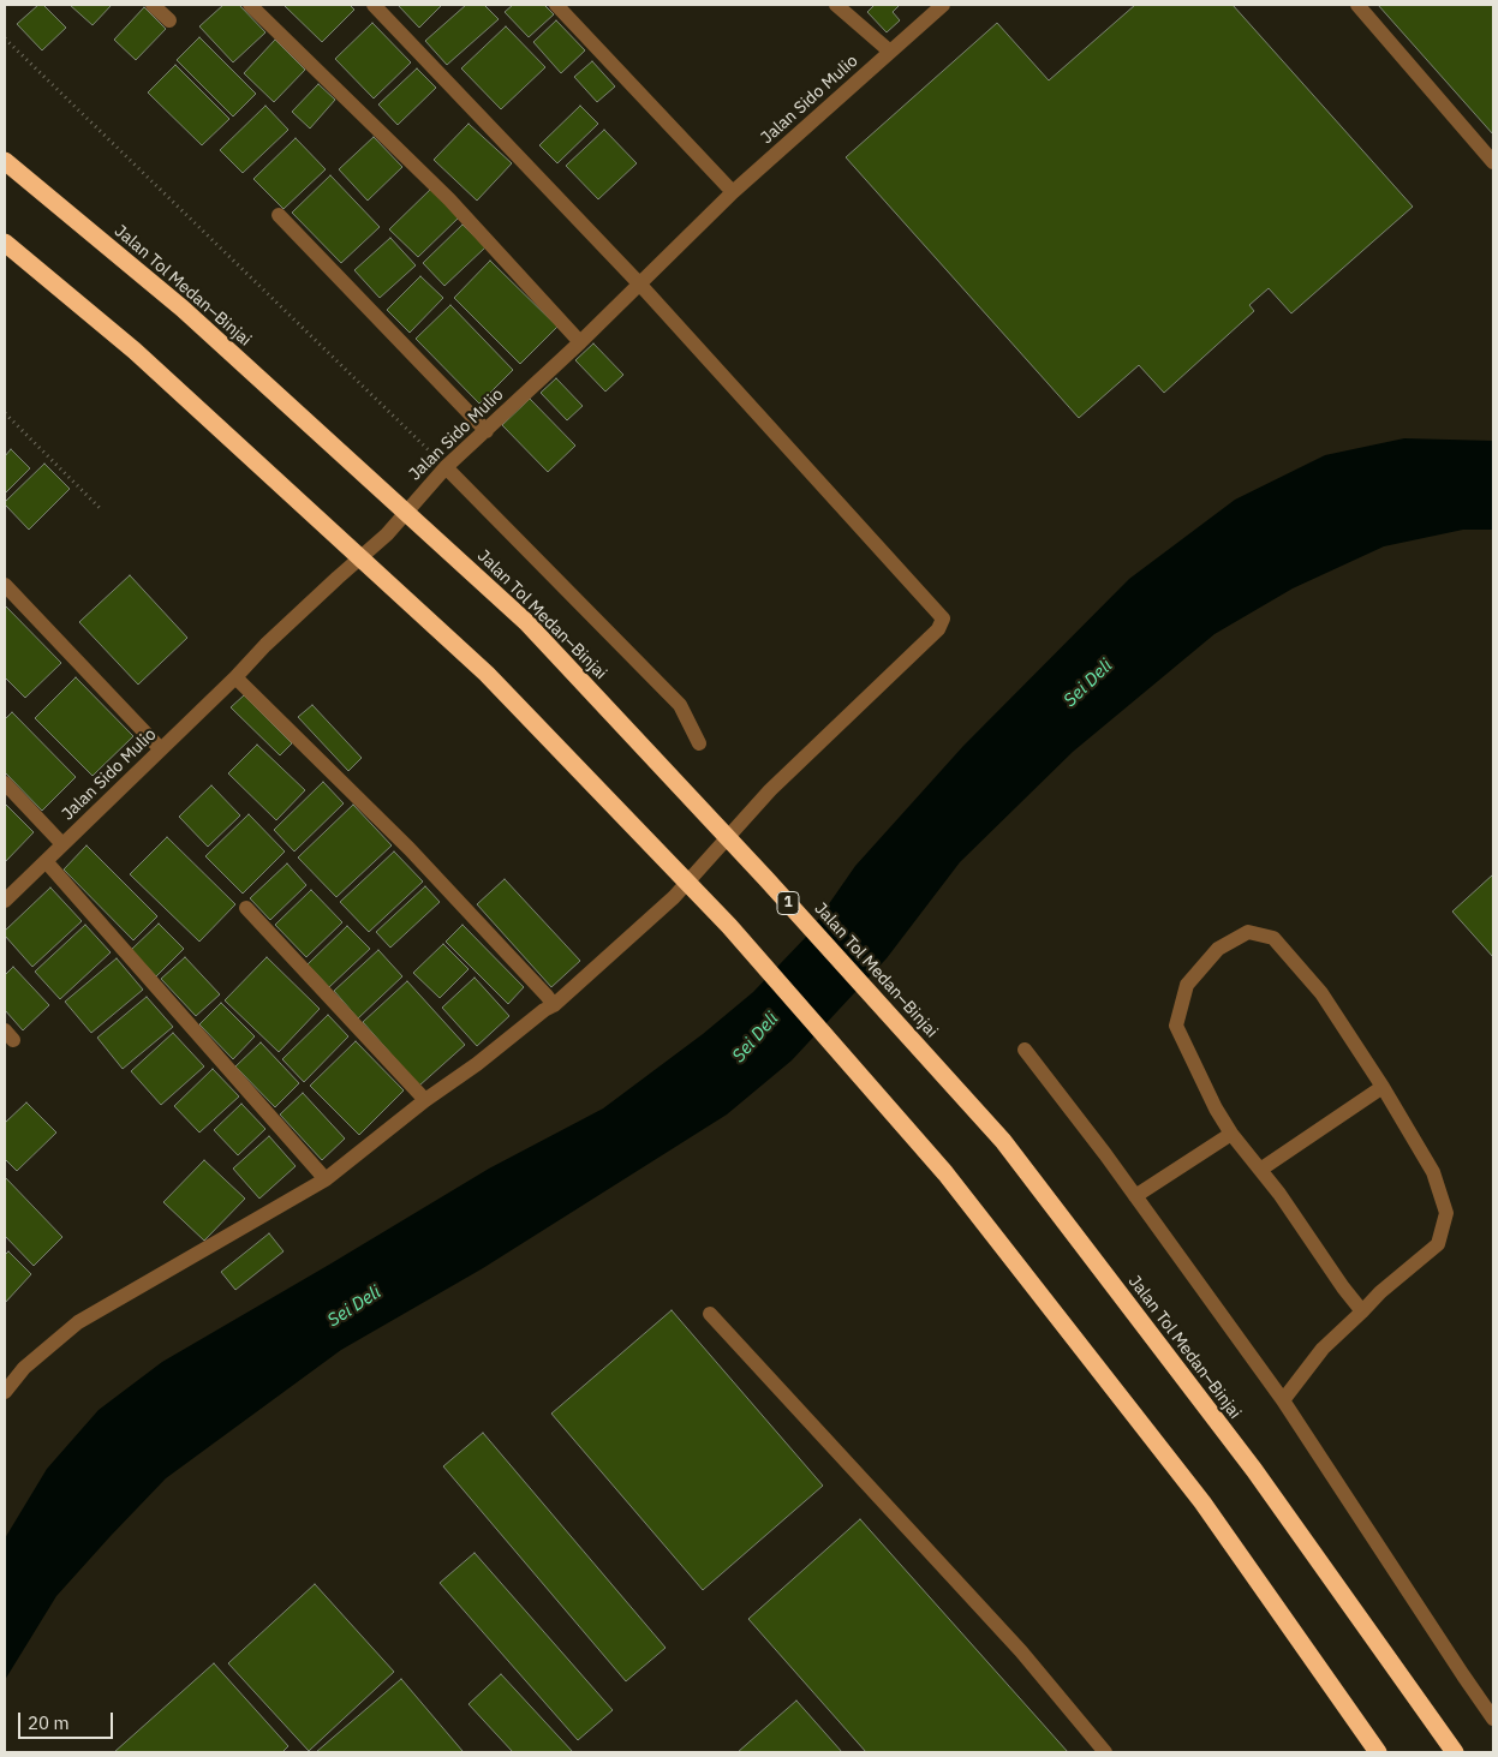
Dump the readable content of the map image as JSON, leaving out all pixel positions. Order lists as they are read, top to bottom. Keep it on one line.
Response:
{"streets":{"highway":["Jalan Tol Medan–Binjai","1"],"street":["Jalan Sido Mulio"]},"water":["Sei Deli"],"scale_bar":"20 m"}
